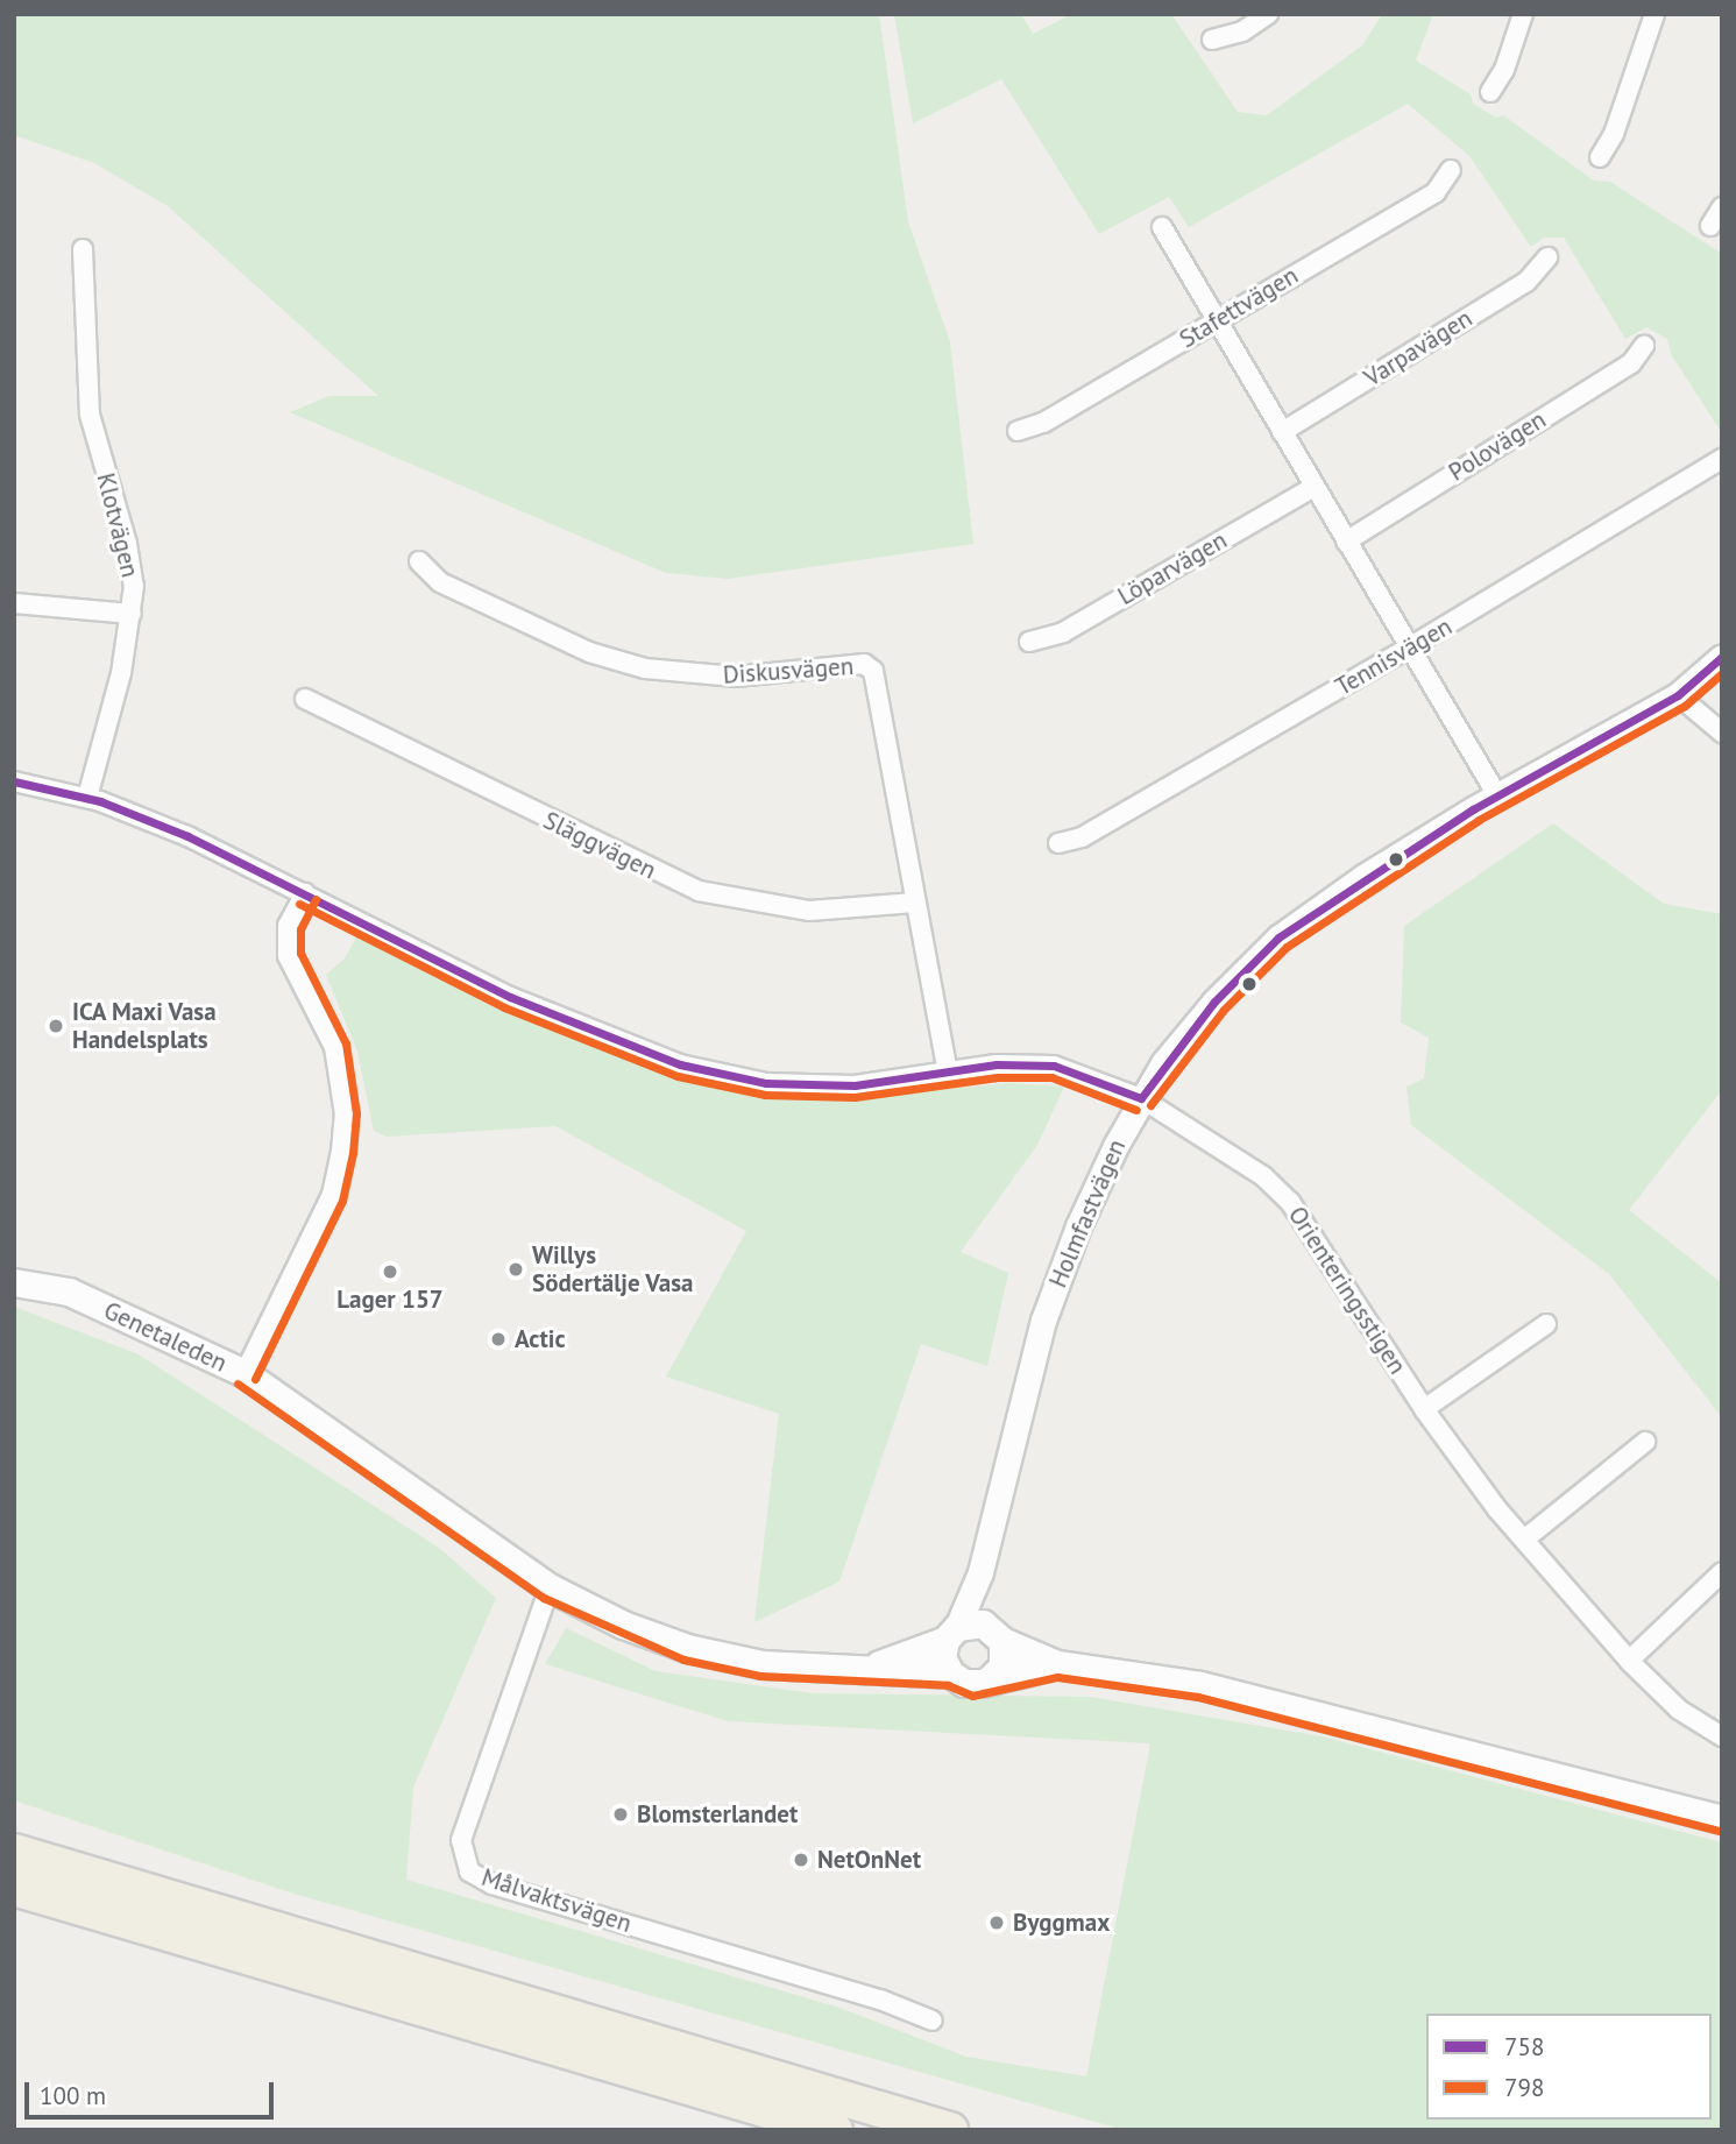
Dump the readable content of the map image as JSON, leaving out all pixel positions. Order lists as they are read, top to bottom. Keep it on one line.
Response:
{"streets":{"main road":["Genetaleden"],"street":["Stafettvägen","Varpavägen","Polovägen","Klotvägen","Löparvägen","Tennisvägen","Diskusvägen","Släggvägen","Holmfastvägen","Orienteringsstigen","Målvaktsvägen"]},"crossings":[["Klotvägen","Orienteringsstigen"],["Diskusvägen","Släggvägen"],["Diskusvägen","Orienteringsstigen"],["Holmfastvägen","Orienteringsstigen"],["Holmfastvägen","Genetaleden"],["Genetaleden","Målvaktsvägen"]],"places":["ICA Maxi Vasa Handelsplats","Willys Södertälje Vasa","Lager 157","Actic","Blomsterlandet","NetOnNet","Byggmax"],"lines":["transit line 758","transit line 798"],"legend":["758","798"],"scale_bar":"100 m"}
